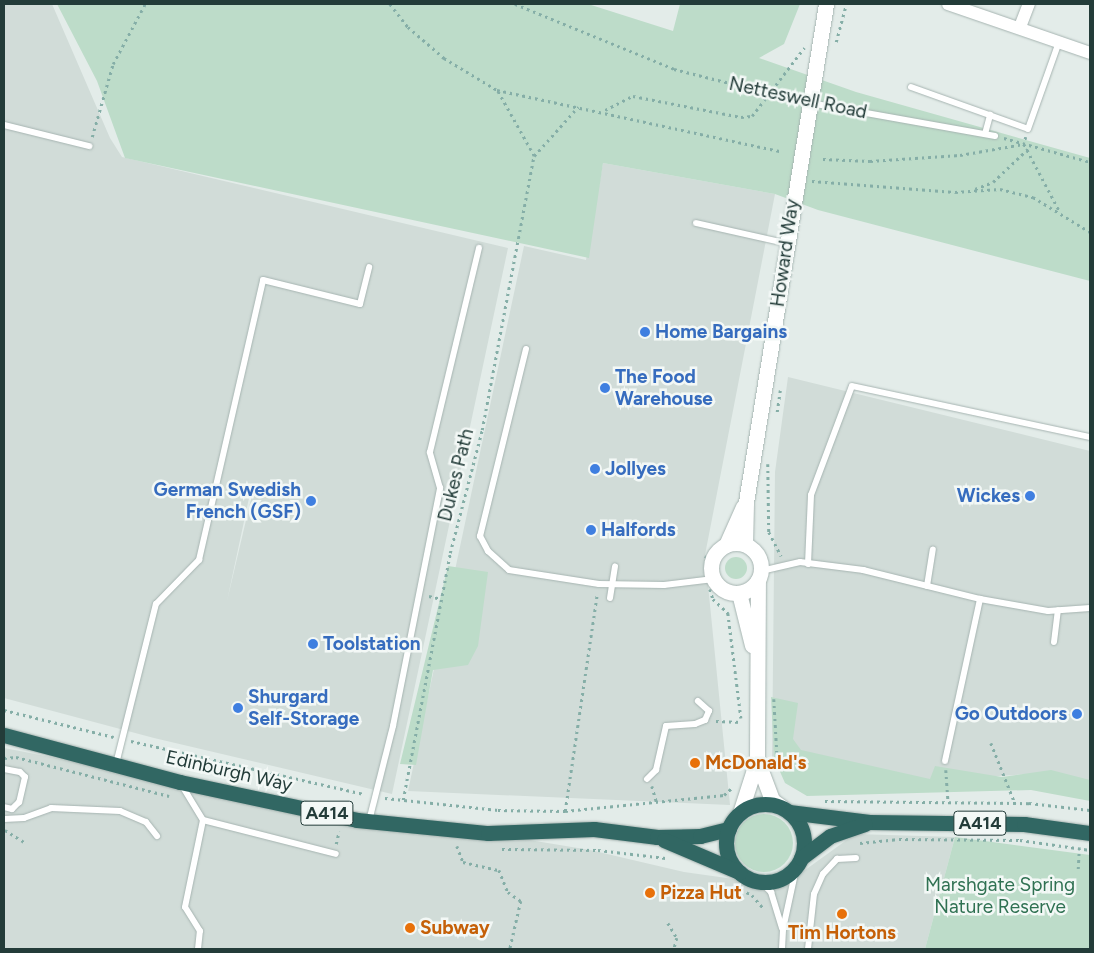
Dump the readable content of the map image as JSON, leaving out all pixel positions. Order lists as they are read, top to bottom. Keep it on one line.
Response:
{"streets":{"highway":["Edinburgh Way","A414"],"street":["Howard Way"],"lane":["Netteswell Road"],"path":["Dukes Path"]},"crossings":[["Netteswell Road","Howard Way"],["Edinburgh Way","A414"]],"parks":["Marshgate Spring Nature Reserve"],"places":["Home Bargains","The Food Warehouse","Jollyes","Wickes","German Swedish French (GSF)","Halfords","Toolstation","Shurgard Self-Storage","Go Outdoors","McDonald's","Pizza Hut","Tim Hortons","Subway"]}
